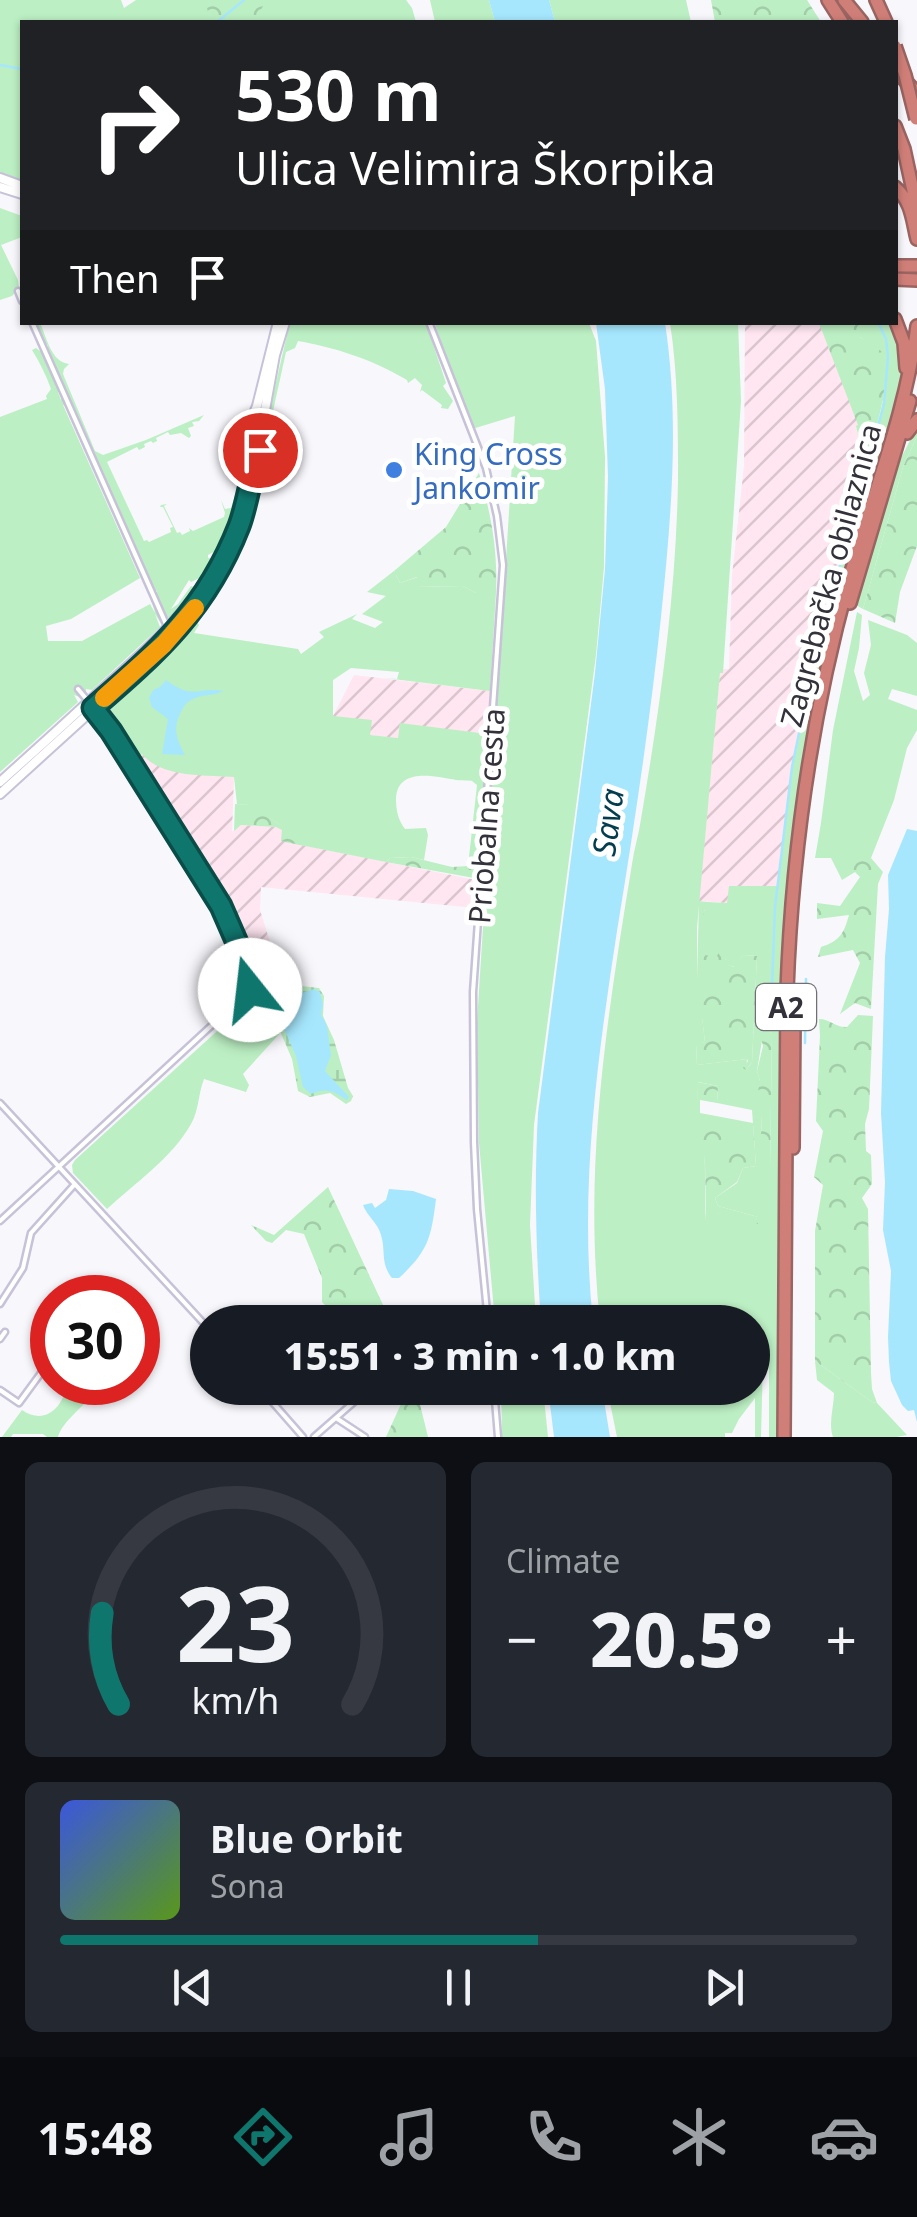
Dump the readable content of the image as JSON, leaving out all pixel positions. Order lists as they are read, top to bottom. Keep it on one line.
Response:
{"streets":{"highway":["Zagrebačka obilaznica","A2"],"street":["Priobalna cesta"]},"water":["Sava"],"places":["King Cross Jankomir"],"page":{"turn":["530 m","Ulica Velimira Škorpika"],"then":"Then","limit":"30","trip":"15:51 · 3 min · 1.0 km","tile":"Climate","heat":["−","20.5°","+"],"song":["Blue Orbit","Sona"],"tabs":"15:48","gauge":["23","km/h"]}}
